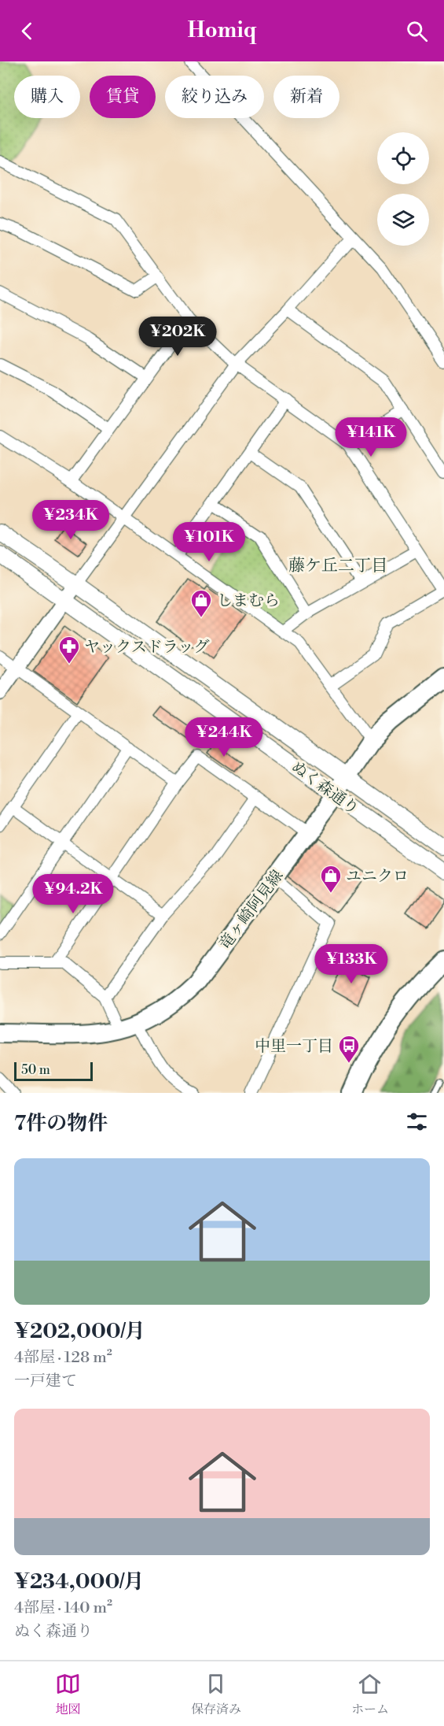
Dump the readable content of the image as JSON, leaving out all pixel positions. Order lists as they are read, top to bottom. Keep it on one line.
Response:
{"streets":{"main road":["ぬく森通り","竜ヶ崎阿見線"]},"crossings":[["ぬく森通り","竜ヶ崎阿見線"]],"districts":["藤ケ丘二丁目"],"places":{"shop":["しまむら","ユニクロ"],"pharmacy":["ヤックスドラッグ"],"bus stop":["中里一丁目"]},"scale_bar":"50 m","page":{"header":"Homiq","chip":["購入","賃貸","絞り込み","新着"],"price":["¥202K","¥141K","¥234K","¥101K","¥244K","¥94.2K","¥133K"],"scale":"50 m","heading":"7件の物件","list":[{"name":"¥202,000/月","note":"4部屋 · 128 m² · 一戸建て"},{"name":"¥234,000/月","note":"4部屋 · 140 m² · ぬく森通り"}],"tabs":["地図","保存済み","ホーム"]}}
